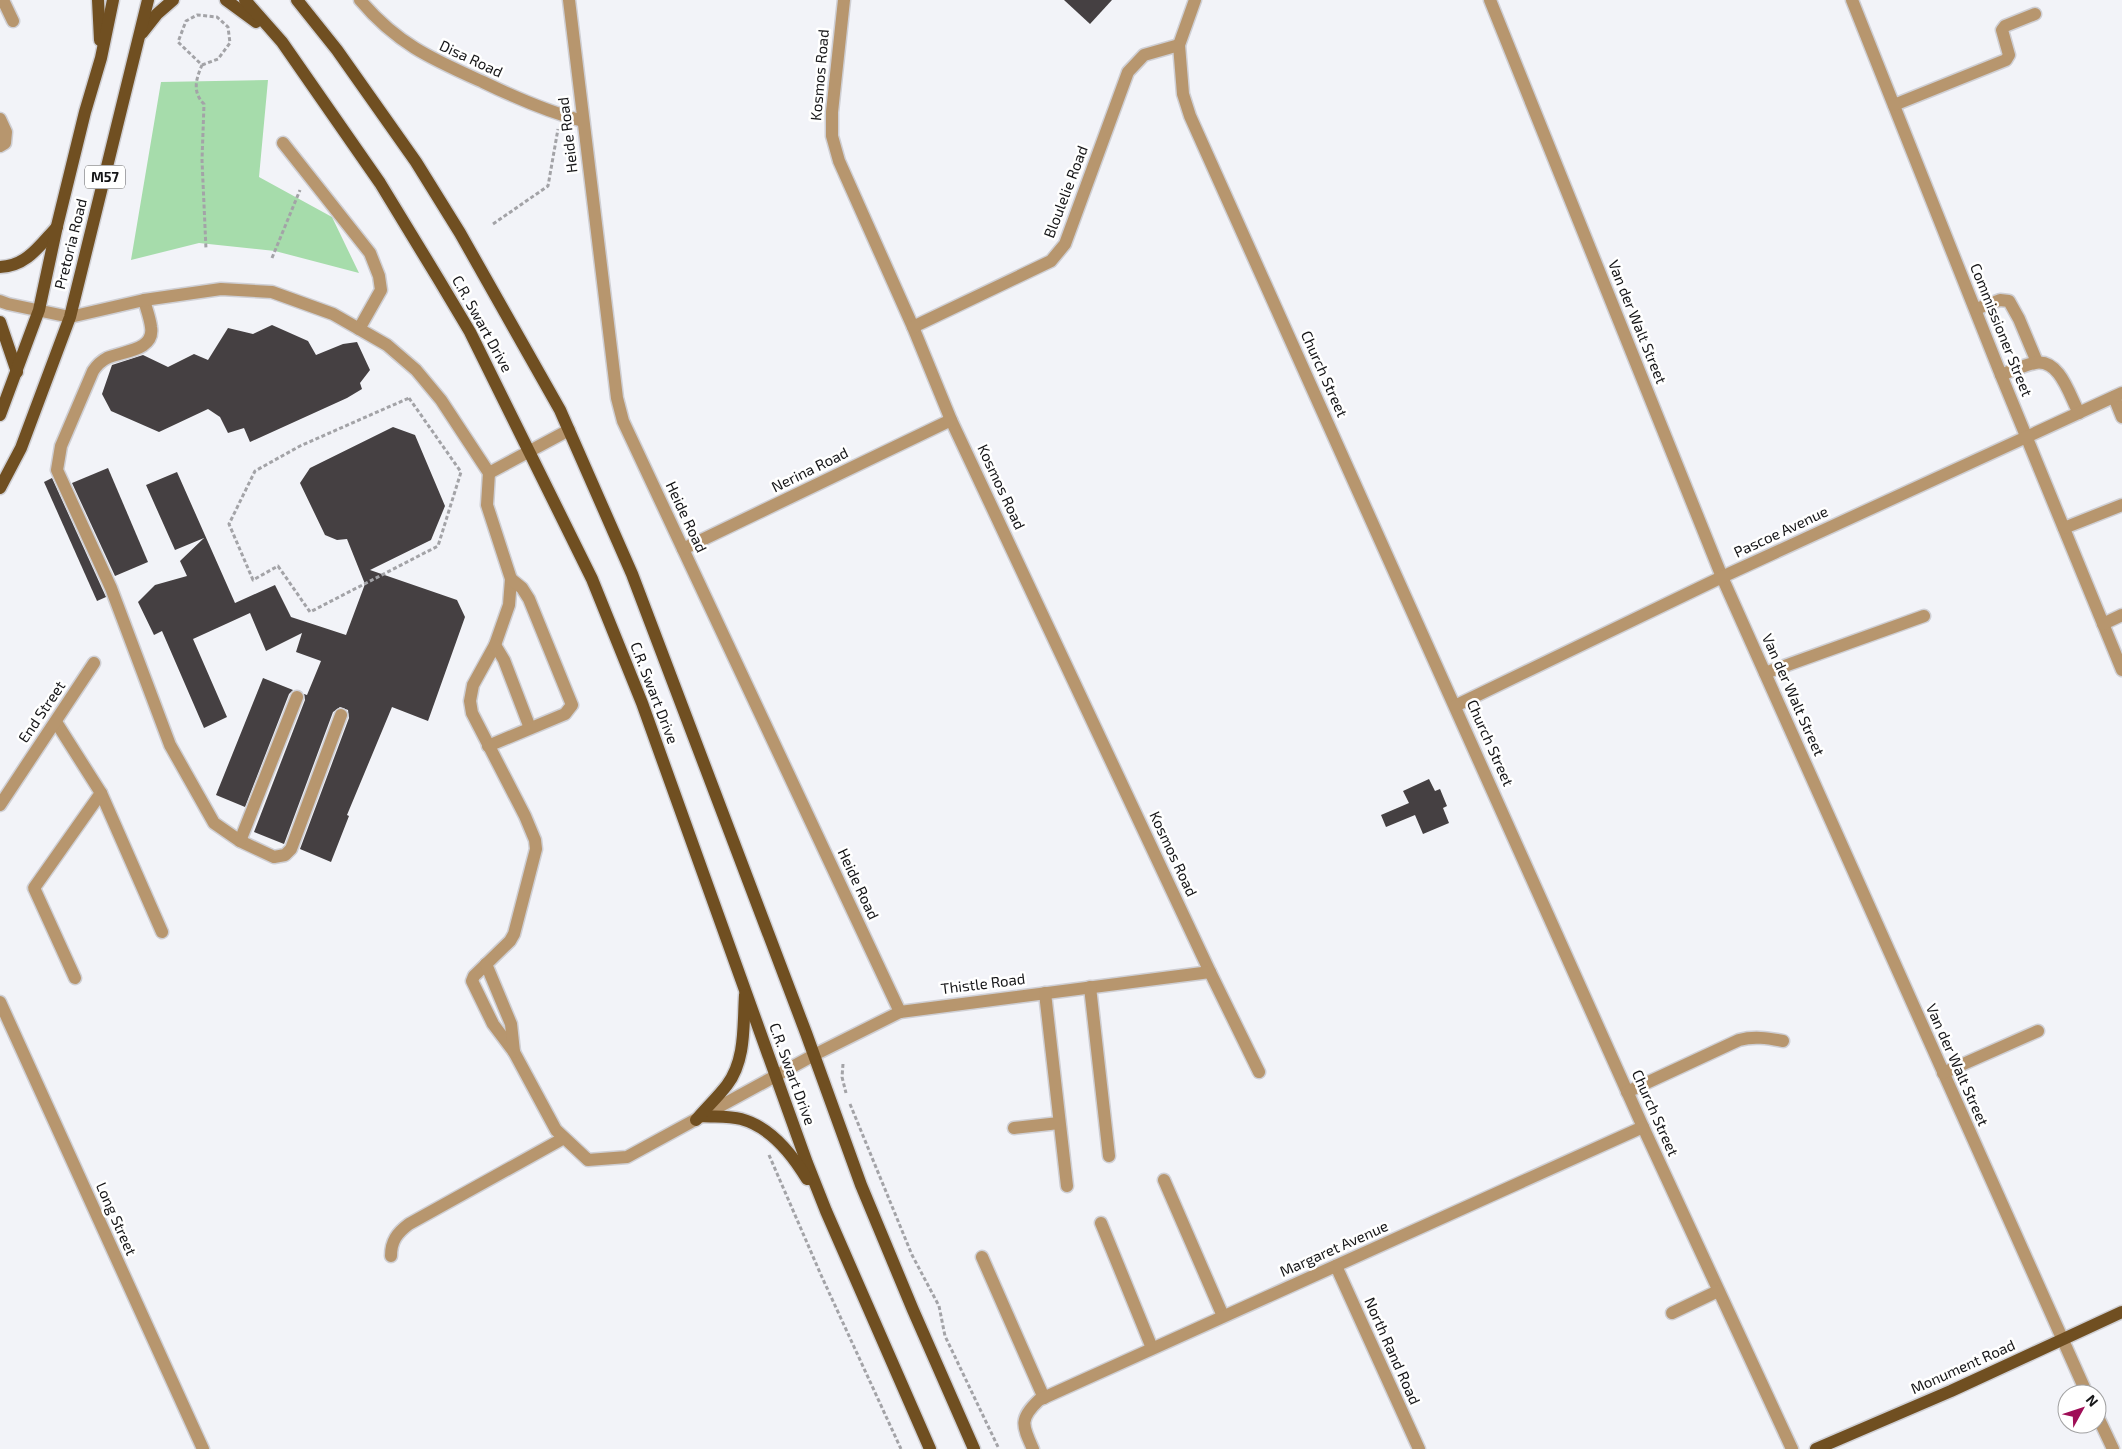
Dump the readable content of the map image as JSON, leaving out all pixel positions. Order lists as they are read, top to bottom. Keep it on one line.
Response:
{"streets":{"main road":["M57","Pretoria Road","C.R. Swart Drive","Monument Road"],"street":["Disa Road","Kosmos Road","Heide Road","Bloulelie Road","Van der Walt Street","Commissioner Street","Church Street","Nerina Road","Pascoe Avenue","End Street","Thistle Road","Long Street","Margaret Avenue","North Rand Road"]},"crossings":[["Disa Road","Heide Road"],["Kosmos Road","Bloulelie Road"],["Kosmos Road","Nerina Road"],["Kosmos Road","Thistle Road"],["Heide Road","Nerina Road"],["Heide Road","Thistle Road"],["Bloulelie Road","Church Street"],["Van der Walt Street","Pascoe Avenue"],["Van der Walt Street","Monument Road"],["C.R. Swart Drive","Thistle Road"],["Commissioner Street","Pascoe Avenue"],["Church Street","Pascoe Avenue"],["Church Street","Margaret Avenue"],["Margaret Avenue","North Rand Road"]],"north":"top right"}
